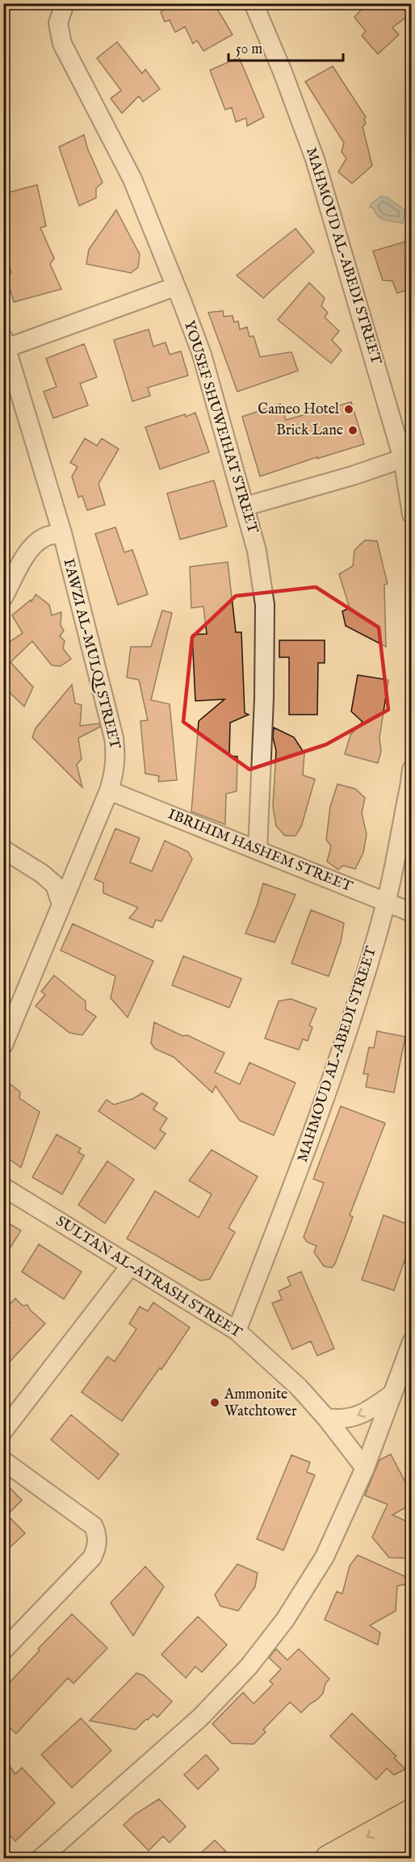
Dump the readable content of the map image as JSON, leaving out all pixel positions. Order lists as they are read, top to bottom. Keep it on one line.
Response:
{"streets":{"street":["MAHMOUD AL-ABEDI STREET","YOUSEF SHUWEIHAT STREET","FAWZI AL-MULQI STREET","IBRIHIM HASHEM STREET","SULTAN AL-ATRASH STREET"]},"crossings":[["MAHMOUD AL-ABEDI STREET","IBRIHIM HASHEM STREET"],["MAHMOUD AL-ABEDI STREET","SULTAN AL-ATRASH STREET"],["YOUSEF SHUWEIHAT STREET","IBRIHIM HASHEM STREET"],["FAWZI AL-MULQI STREET","IBRIHIM HASHEM STREET"]],"places":["Cameo Hotel","Brick Lane","Ammonite Watchtower"],"scale_bar":"50 m"}
